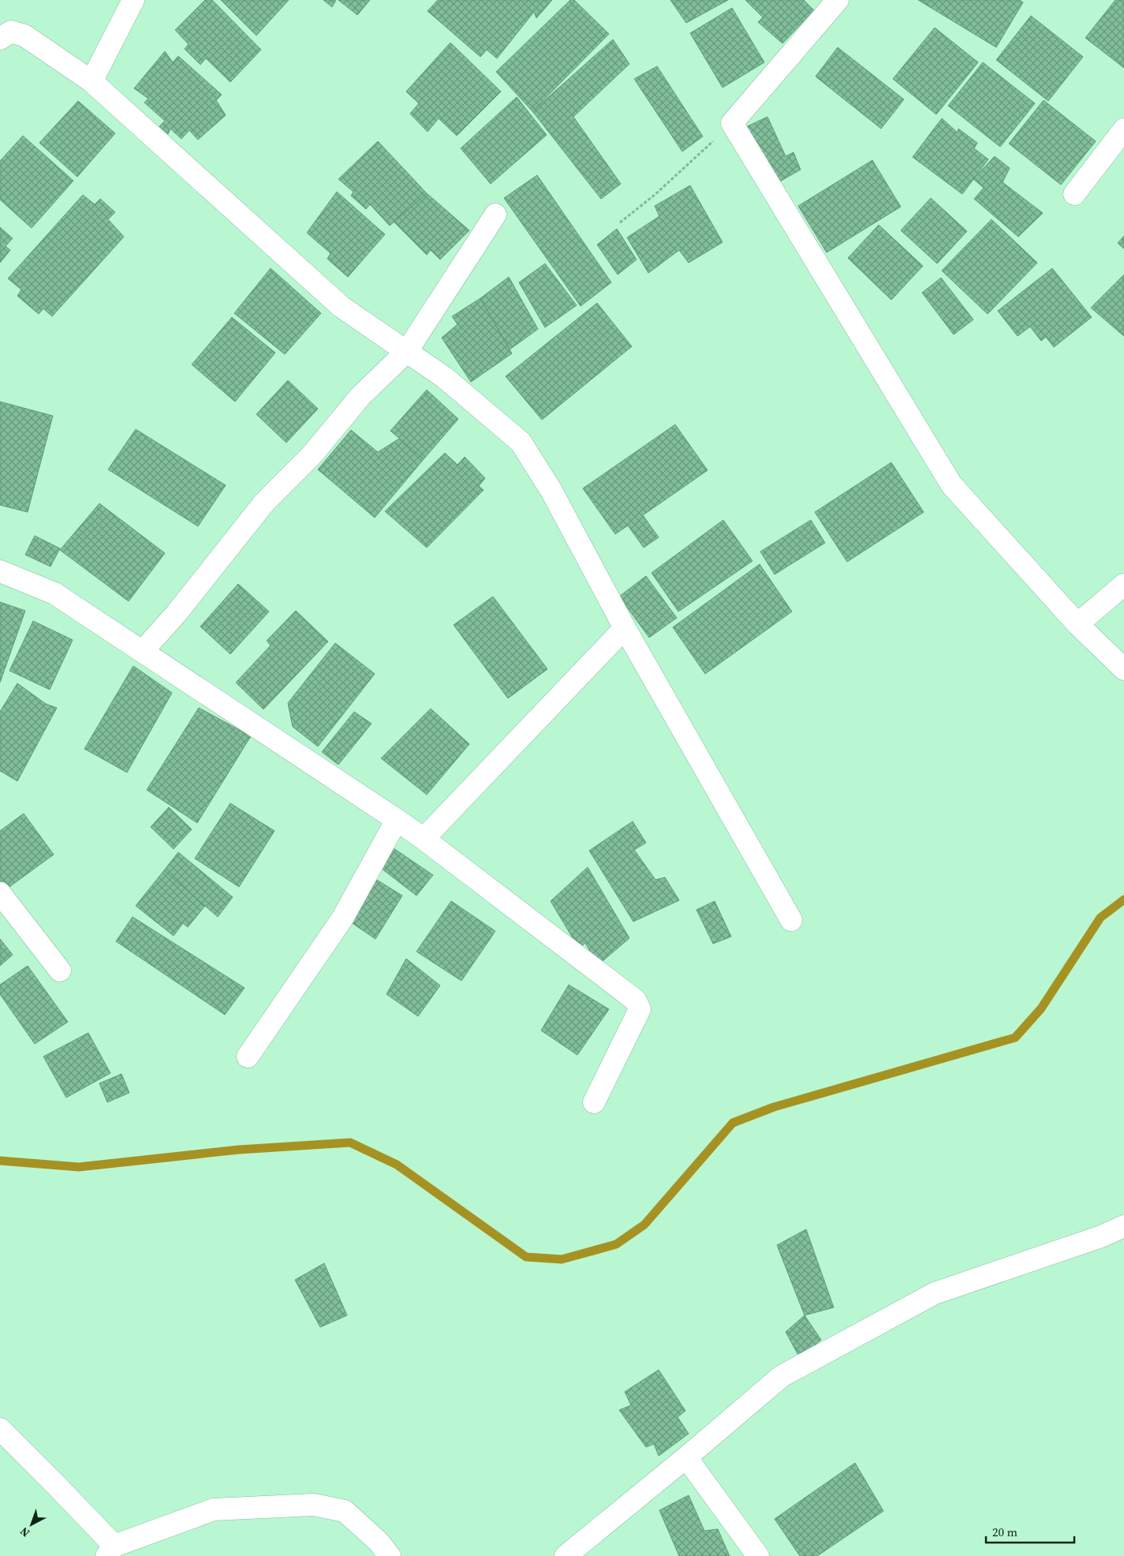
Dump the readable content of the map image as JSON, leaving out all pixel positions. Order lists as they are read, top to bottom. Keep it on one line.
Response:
{"scale_bar":"20 m","north":"bottom left"}
